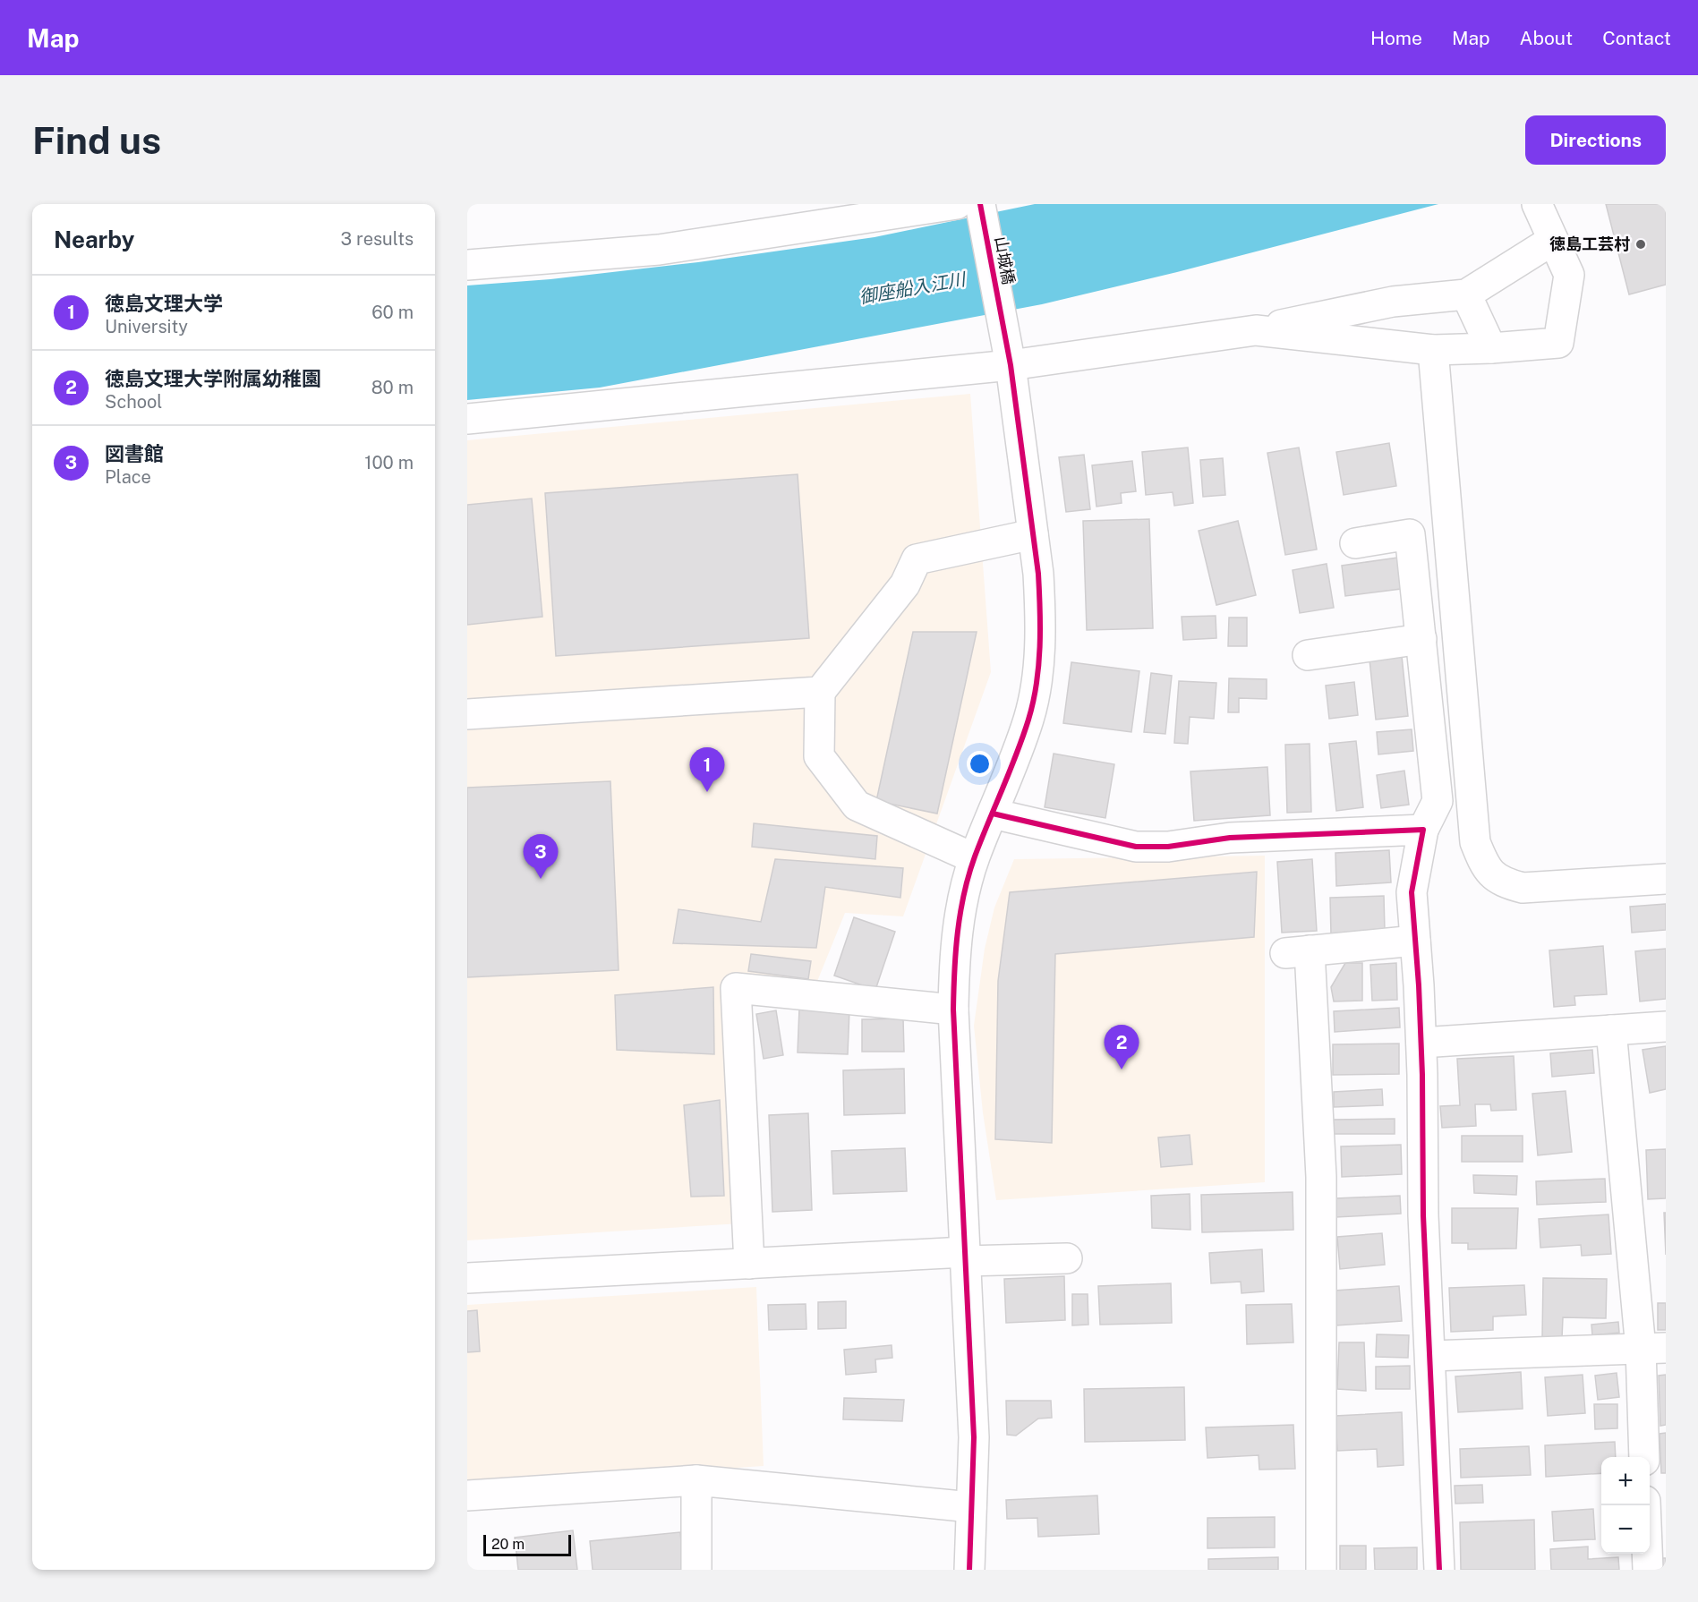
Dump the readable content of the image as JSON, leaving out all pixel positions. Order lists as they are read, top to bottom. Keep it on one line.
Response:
{"streets":{"street":["山城橋"]},"water":["御座船入江川"],"places":["徳島工芸村"],"scale_bar":"20 m","page":{"header":"Map","nav":["Home","Map","About","Contact"],"buttons":"Directions","title":"Find us","heading":["Nearby","3 results"],"list":[{"mark":"1","name":"徳島文理大学","note":"University","value":"60 m"},{"mark":"2","name":"徳島文理大学附属幼稚園","note":"School","value":"80 m"},{"mark":"3","name":"図書館","note":"Place","value":"100 m"}],"pins":["1","3","2"],"map_buttons":["+","−"],"scale":"20 m"}}
